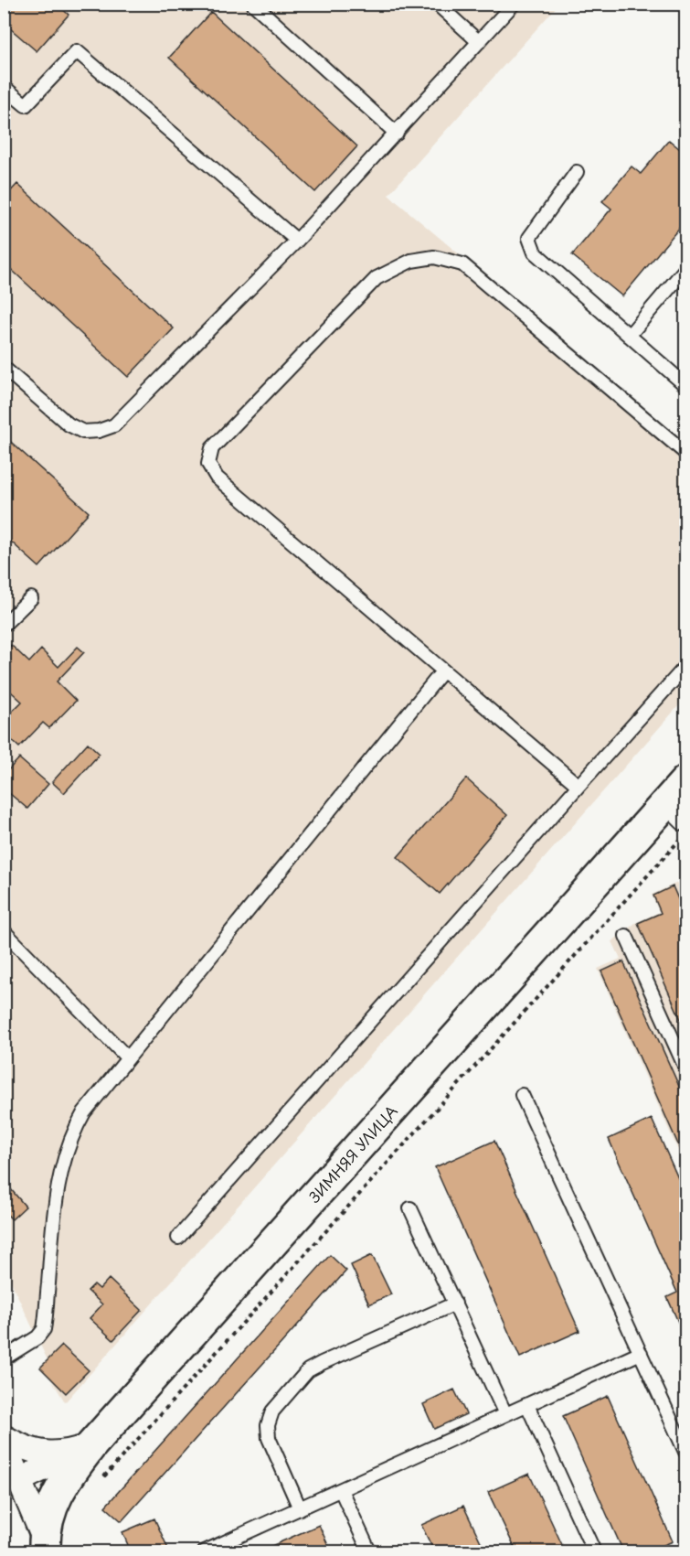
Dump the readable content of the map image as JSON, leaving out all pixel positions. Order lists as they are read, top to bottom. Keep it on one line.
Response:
{"streets":{"main road":["ЗИМНЯЯ УЛИЦА"]}}
